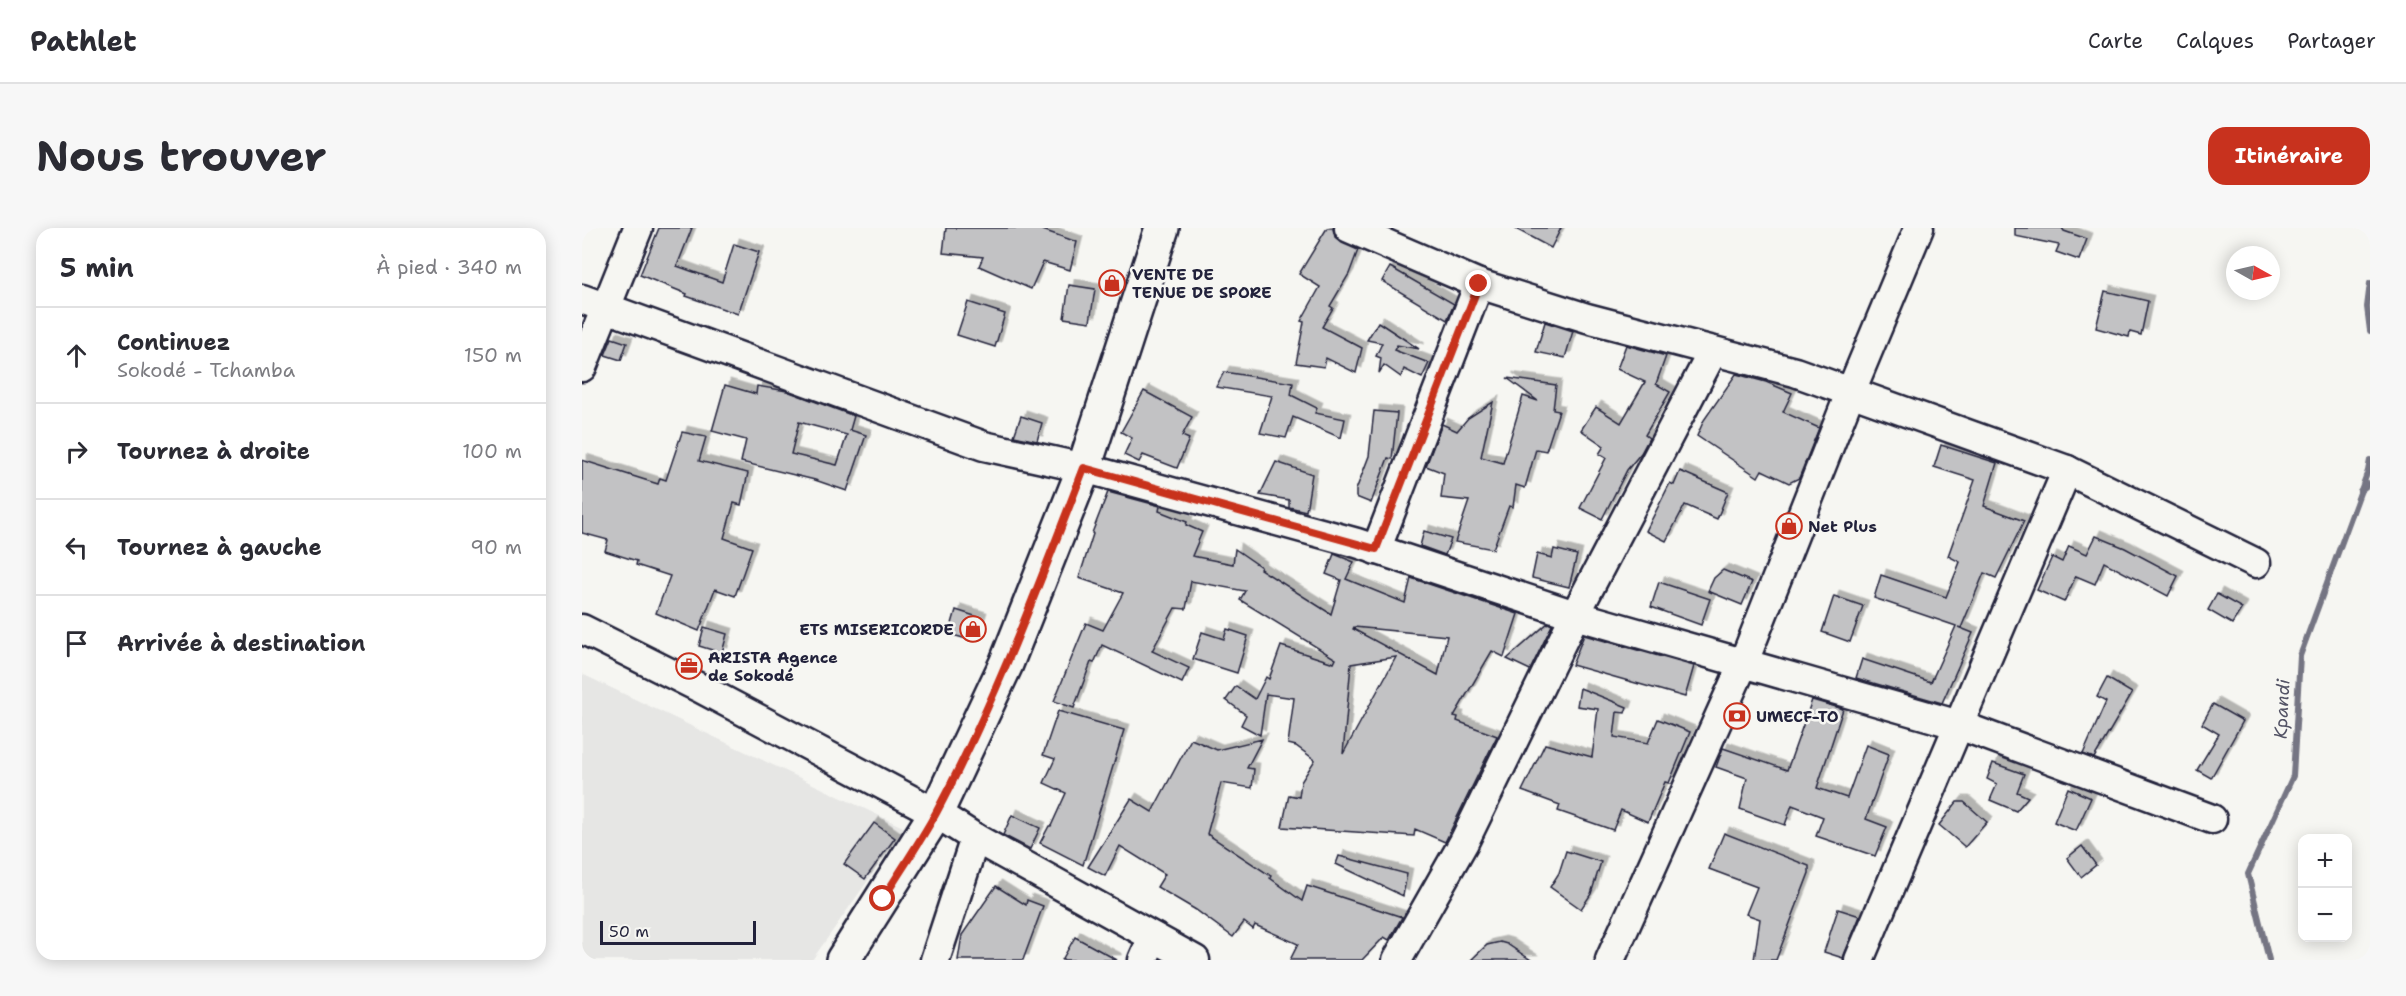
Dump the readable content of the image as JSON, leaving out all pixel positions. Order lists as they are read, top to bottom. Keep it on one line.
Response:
{"water":["Kpandi"],"places":{"shop":["VENTE DE TENUE DE SPORE","Net Plus","ETS MISERICORDE"],"office":["ARISTA Agence de Sokodé"],"bank":["UMECF-TO"]},"scale_bar":"50 m","north":"right","page":{"header":"Pathlet","nav":["Carte","Calques","Partager"],"buttons":"Itinéraire","title":"Nous trouver","heading":["5 min","À pied · 340 m"],"list":[["Continuez","Sokodé - Tchamba","150 m"],["Tournez à droite","100 m"],["Tournez à gauche","90 m"],"Arrivée à destination"],"map_buttons":["+","−"],"scale":"50 m"}}
